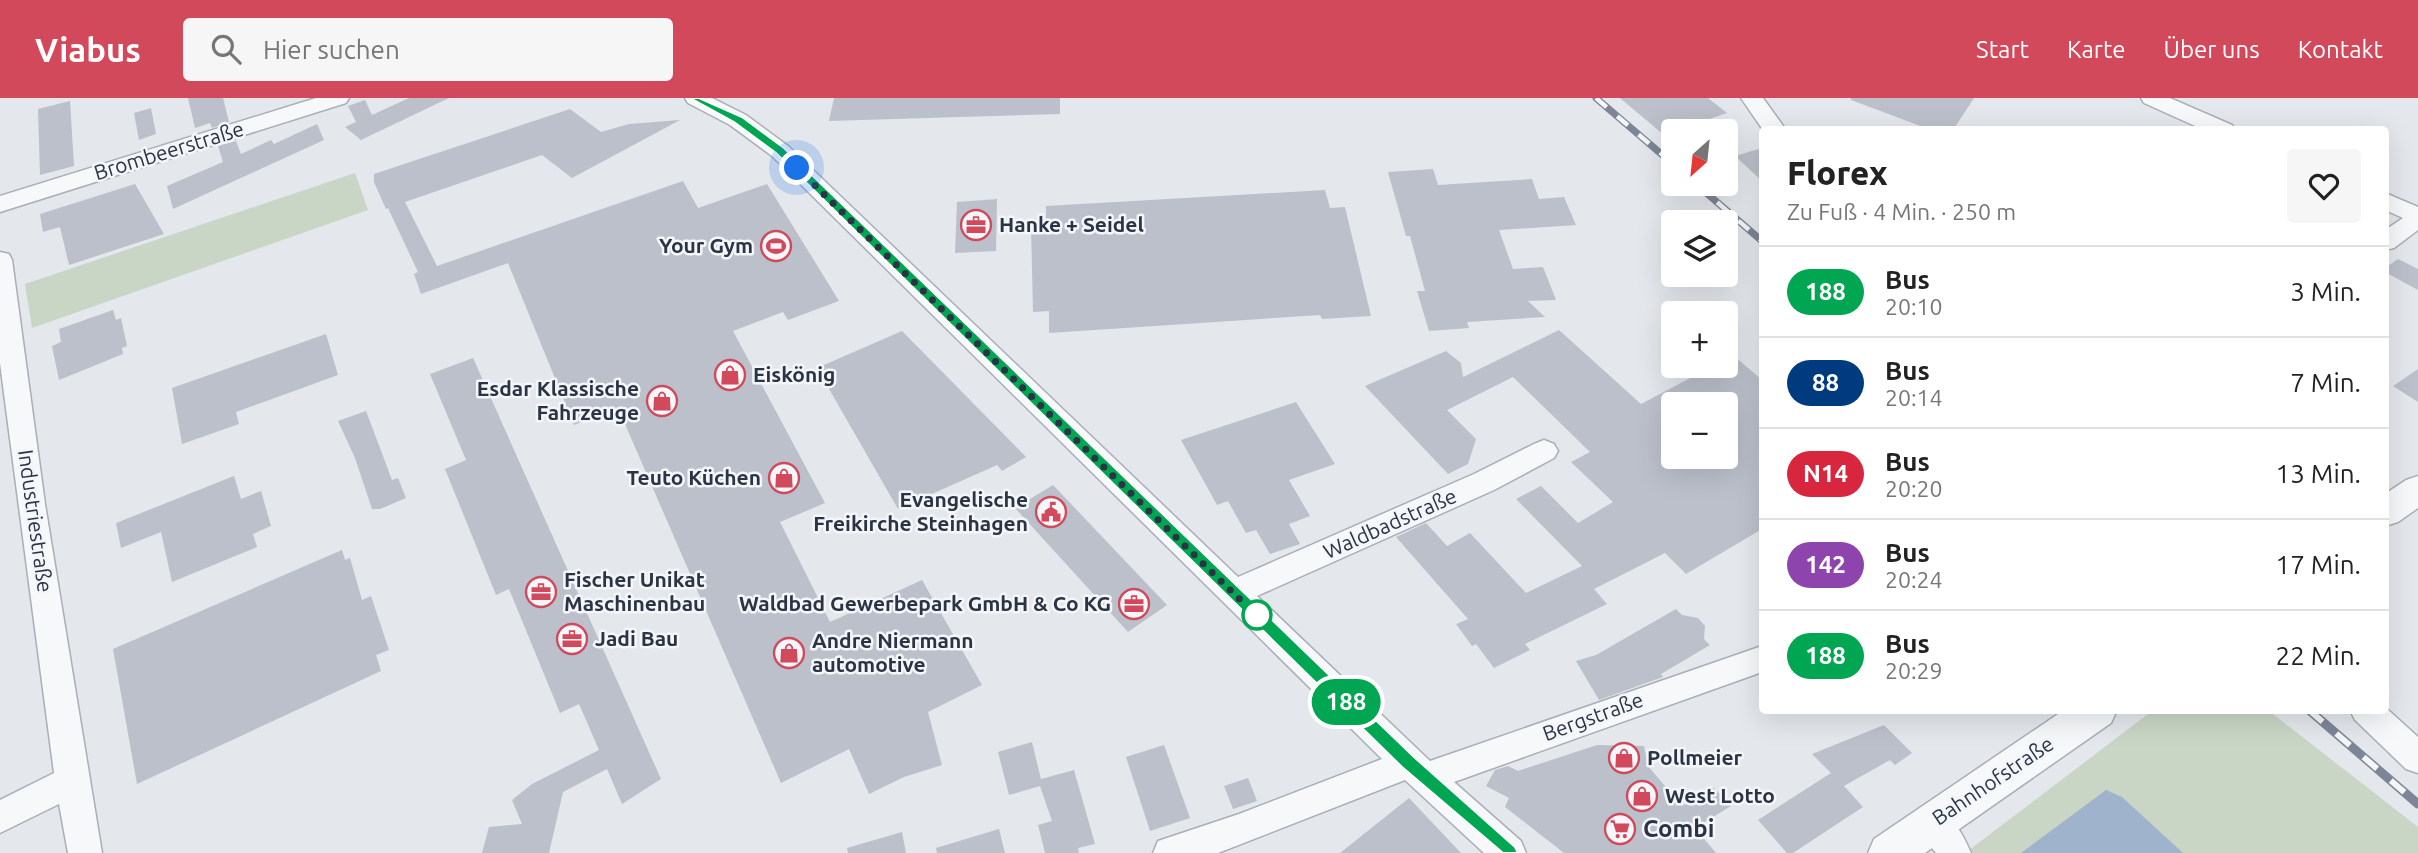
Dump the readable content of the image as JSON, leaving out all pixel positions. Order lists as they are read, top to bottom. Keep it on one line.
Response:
{"streets":{"street":["Brombeerstraße","Industriestraße","Waldbadstraße","Bergstraße","Bahnhofstraße"]},"places":{"office":["Hanke + Seidel","Fischer Unikat Maschinenbau","Waldbad Gewerbepark GmbH & Co KG","Jadi Bau"],"sports":["Your Gym"],"shop":["Eiskönig","Esdar Klassische Fahrzeuge","Teuto Küchen","Andre Niermann automotive","Pollmeier","West Lotto"],"public building":["Evangelische Freikirche Steinhagen"],"supermarket":["Combi"]},"lines":["bus line 188"],"north":"bottom left","page":{"header":"Viabus","search":"Hier suchen","nav":["Start","Karte","Über uns","Kontakt"],"on_map":"188","map_buttons":["+","−"],"heading":["Florex","Zu Fuß · 4 Min. · 250 m"],"list":[{"mark":"188","name":"Bus","note":"20:10","value":"3 Min."},{"mark":"88","name":"Bus","note":"20:14","value":"7 Min."},{"mark":"N14","name":"Bus","note":"20:20","value":"13 Min."},{"mark":"142","name":"Bus","note":"20:24","value":"17 Min."},{"mark":"188","name":"Bus","note":"20:29","value":"22 Min."}]}}
